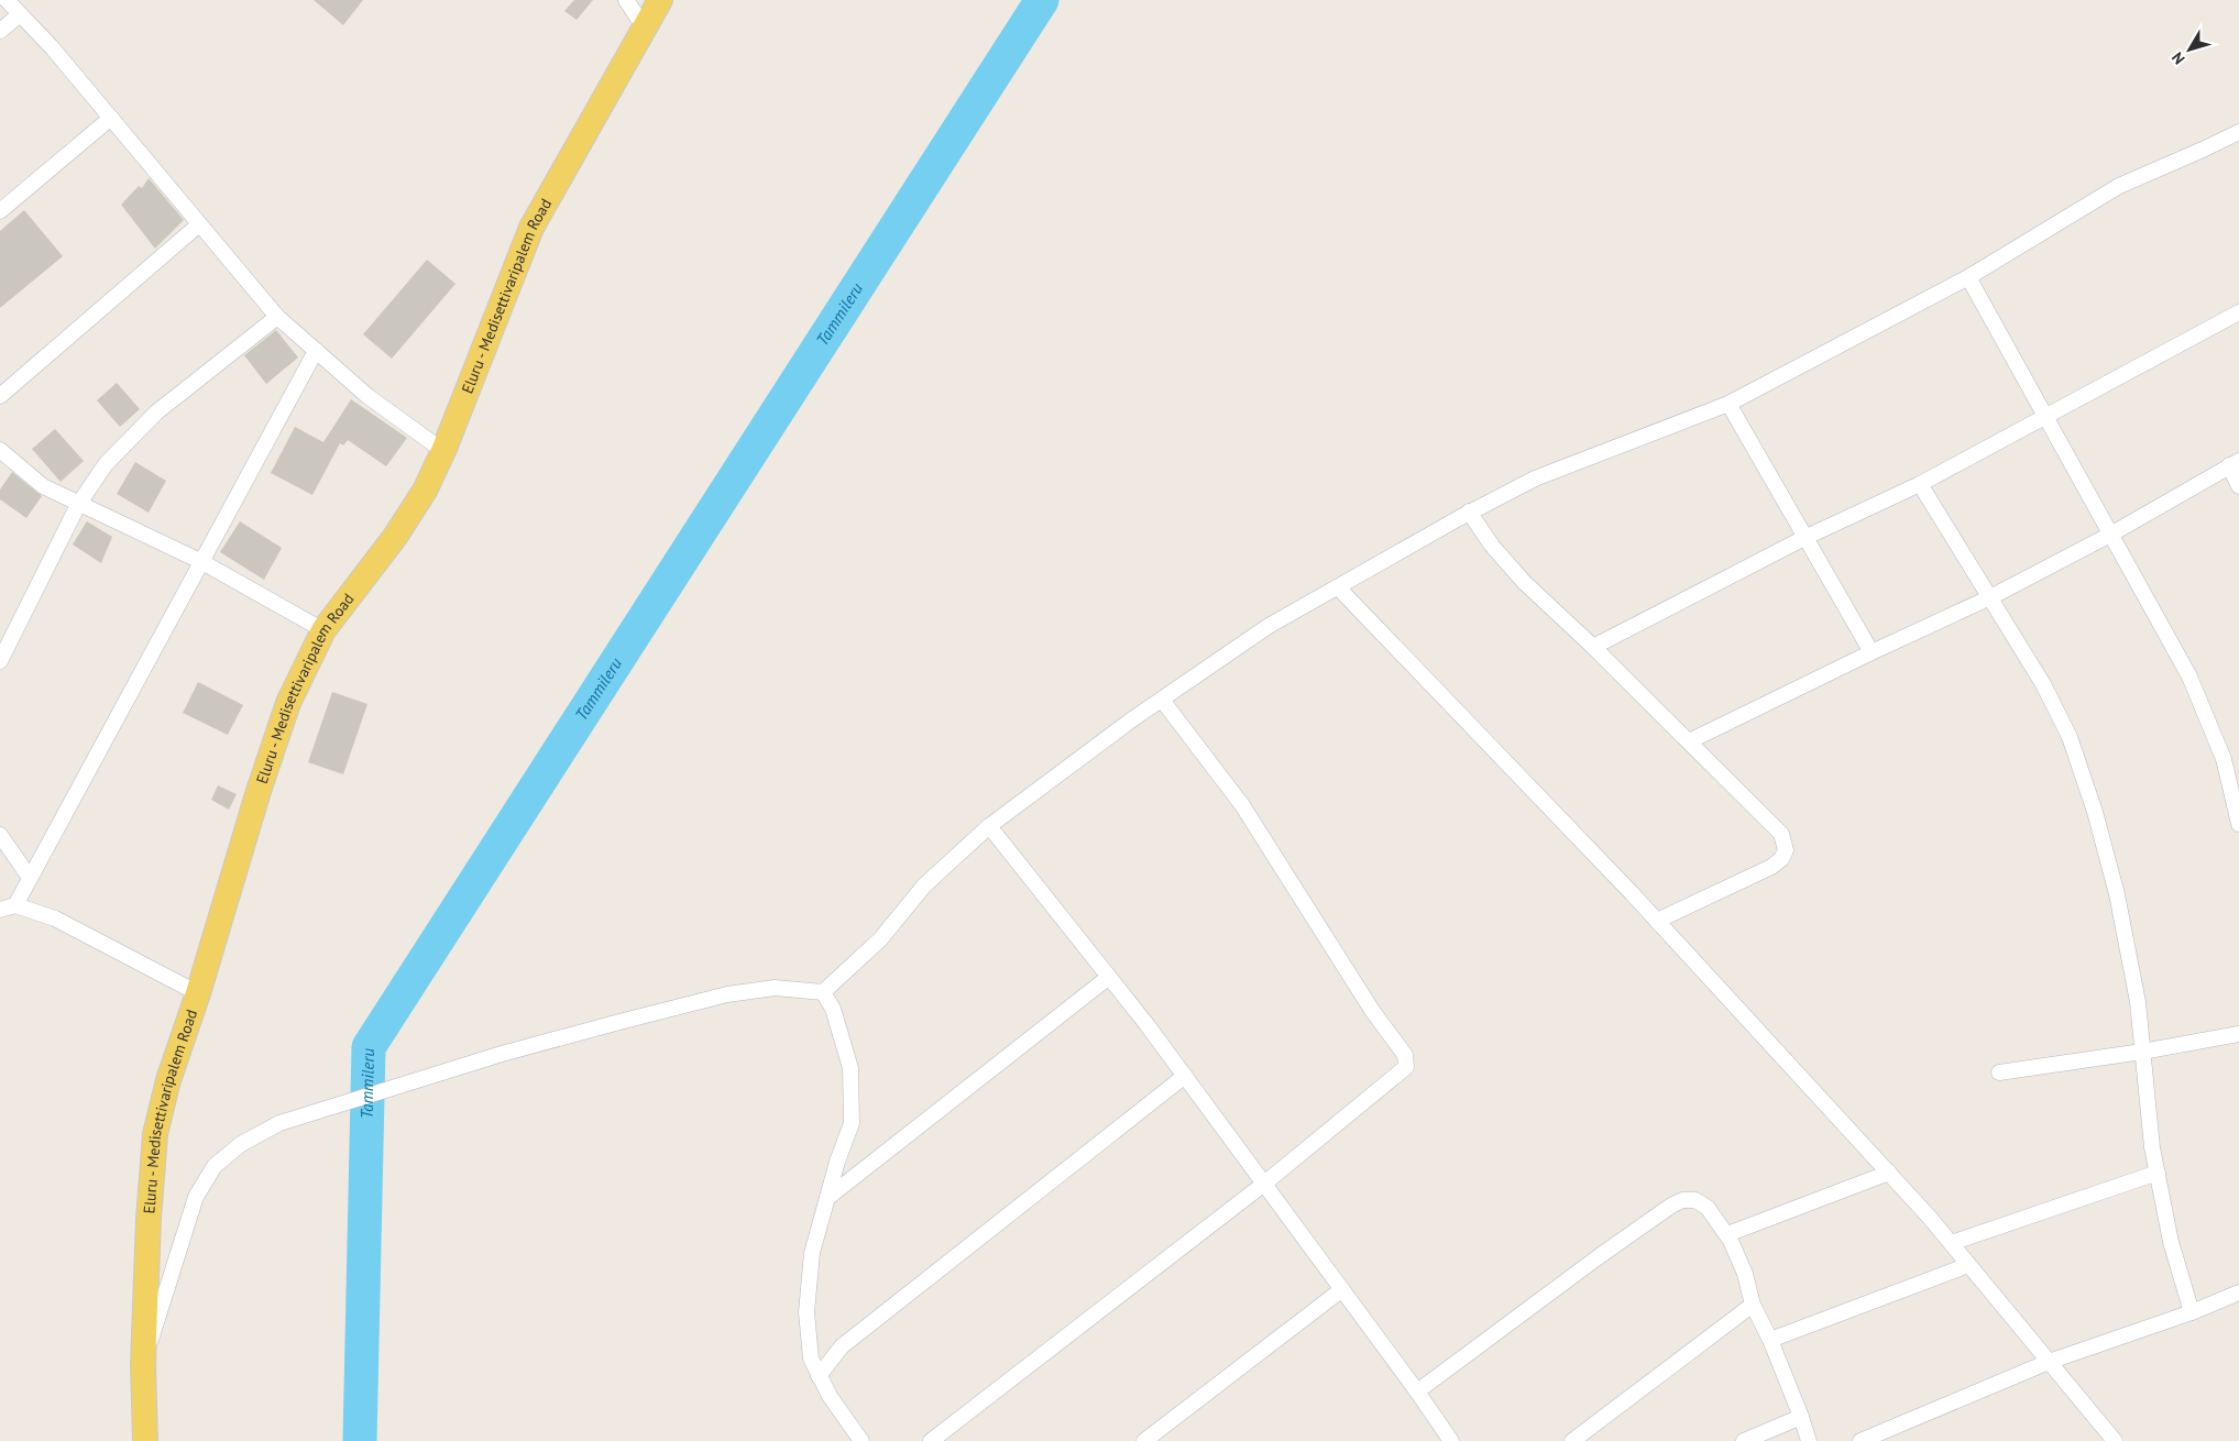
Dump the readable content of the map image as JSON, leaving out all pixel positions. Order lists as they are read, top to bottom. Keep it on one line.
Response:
{"streets":{"main road":["Eluru - Medisettivaripalem Road"]},"water":["Tammileru"],"north":"bottom left"}
